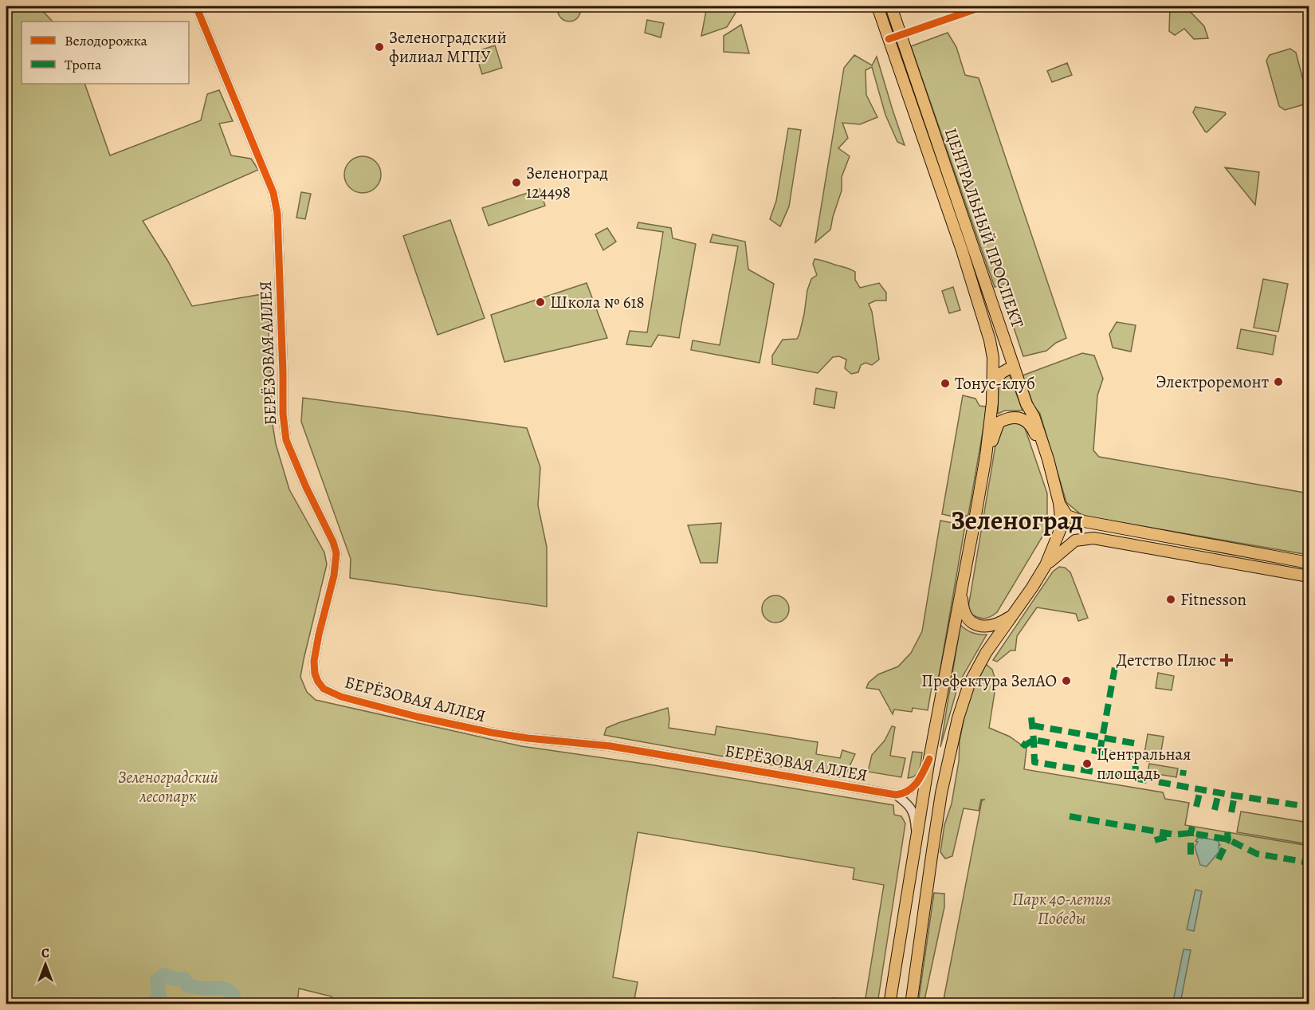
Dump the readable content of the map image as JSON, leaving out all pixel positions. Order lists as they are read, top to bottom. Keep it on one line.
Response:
{"streets":{"main road":["ЦЕНТРАЛЬНЫЙ ПРОСПЕКТ"],"street":["БЕРЁЗОВАЯ АЛЛЕЯ"]},"districts":["Зеленоград"],"parks":["Зеленоградский лесопарк","Парк 40-летия Победы"],"places":{"other":["Зеленоградский филиал МГПУ","Зеленоград 124498","Школа № 618","Электроремонт","Тонус-клуб","Fitnesson","Префектура ЗелАО","Центральная площадь"],"health":["Детство Плюс"]},"legend":["Велодорожка","Тропа"],"north":"top"}
